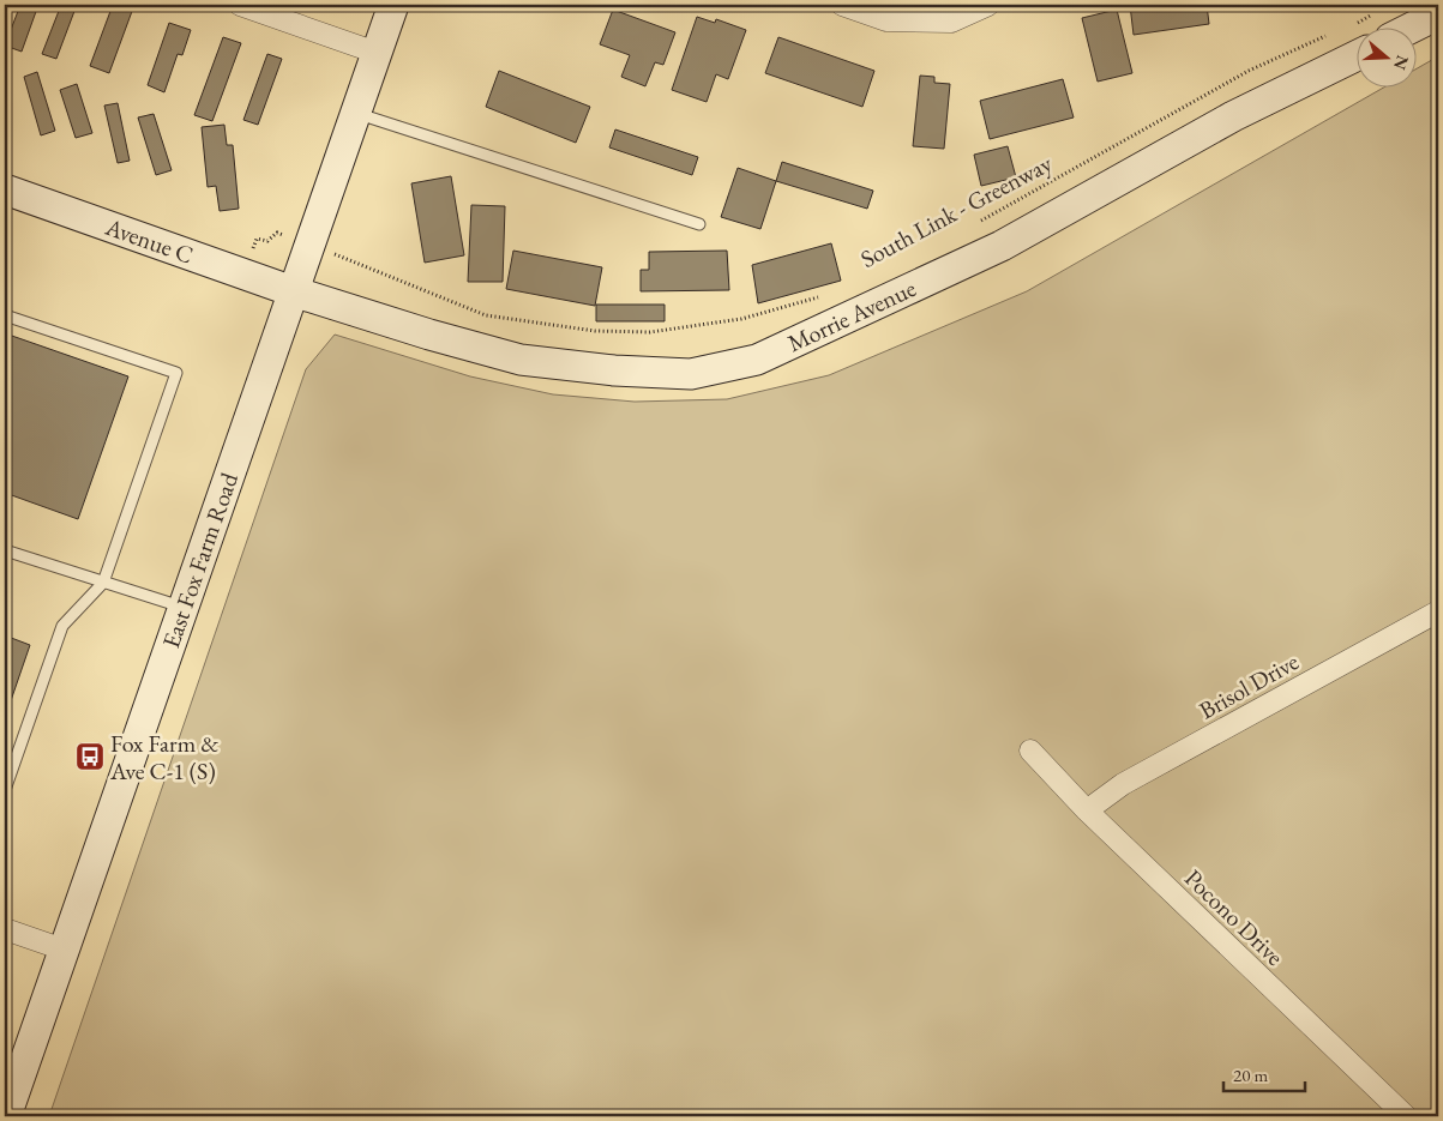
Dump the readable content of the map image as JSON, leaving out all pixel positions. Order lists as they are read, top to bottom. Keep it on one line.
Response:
{"streets":{"main road":["Avenue C","Morrie Avenue","East Fox Farm Road"],"street":["Brisol Drive","Pocono Drive"],"path":["South Link - Greenway"]},"crossings":[["Avenue C","Morrie Avenue"],["Avenue C","East Fox Farm Road"],["Morrie Avenue","East Fox Farm Road"],["Brisol Drive","Pocono Drive"]],"places":{"bus stop":["Fox Farm & Ave C-1 (S)"]},"scale_bar":"20 m","north":"right"}
